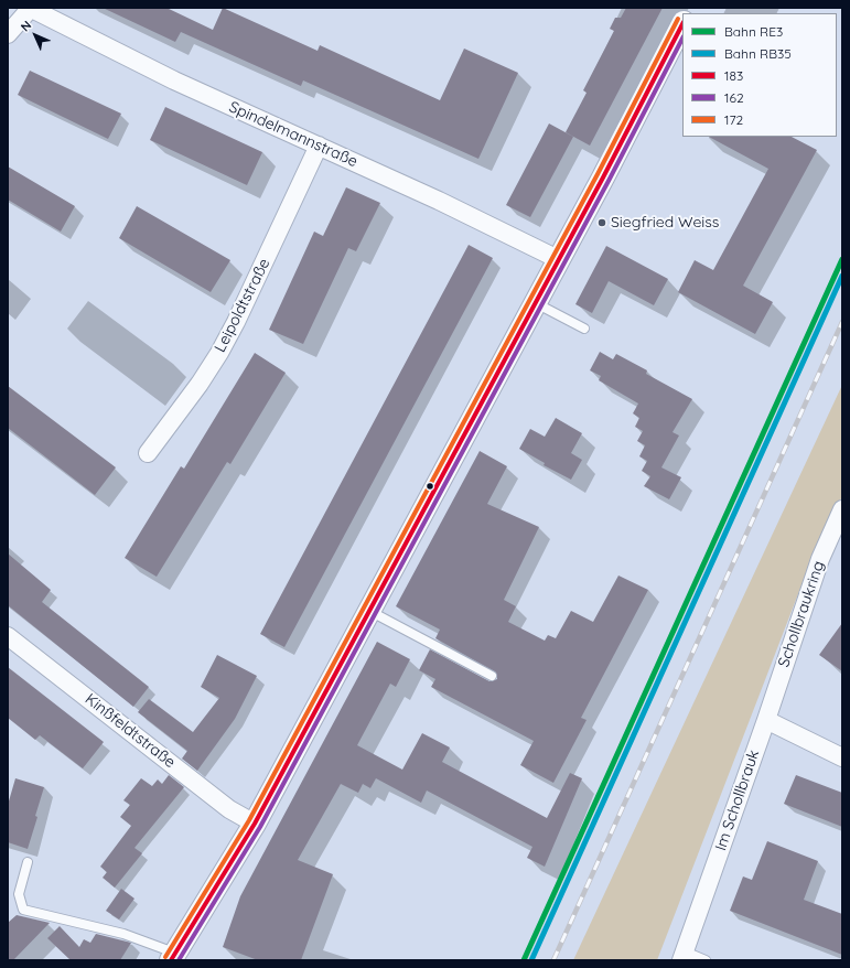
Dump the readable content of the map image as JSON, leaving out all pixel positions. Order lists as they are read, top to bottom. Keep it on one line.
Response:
{"streets":{"street":["Spindelmannstraße","Leipoldtstraße","Schollbraukring","Kinßfeldtstraße","Im Schollbrauk"]},"crossings":[["Spindelmannstraße","Leipoldtstraße"],["Schollbraukring","Im Schollbrauk"]],"places":["Siegfried Weiss"],"lines":["transit line 172","transit line 183","transit line 162","rail line RE3","rail line RB35"],"legend":["Bahn RE3","Bahn RB35","183","162","172"],"north":"top left"}
